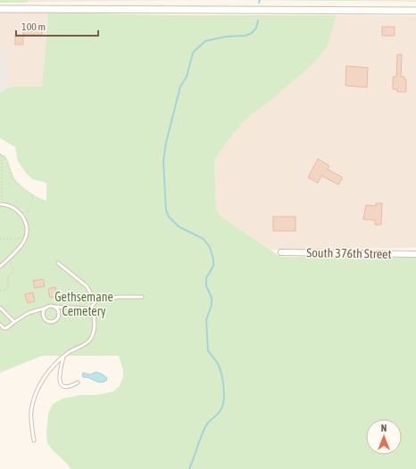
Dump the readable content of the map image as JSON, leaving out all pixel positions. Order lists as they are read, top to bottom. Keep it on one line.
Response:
{"streets":{"street":["South 376th Street"]},"parks":["Gethsemane Cemetery"],"scale_bar":"100 m","north":"top"}
